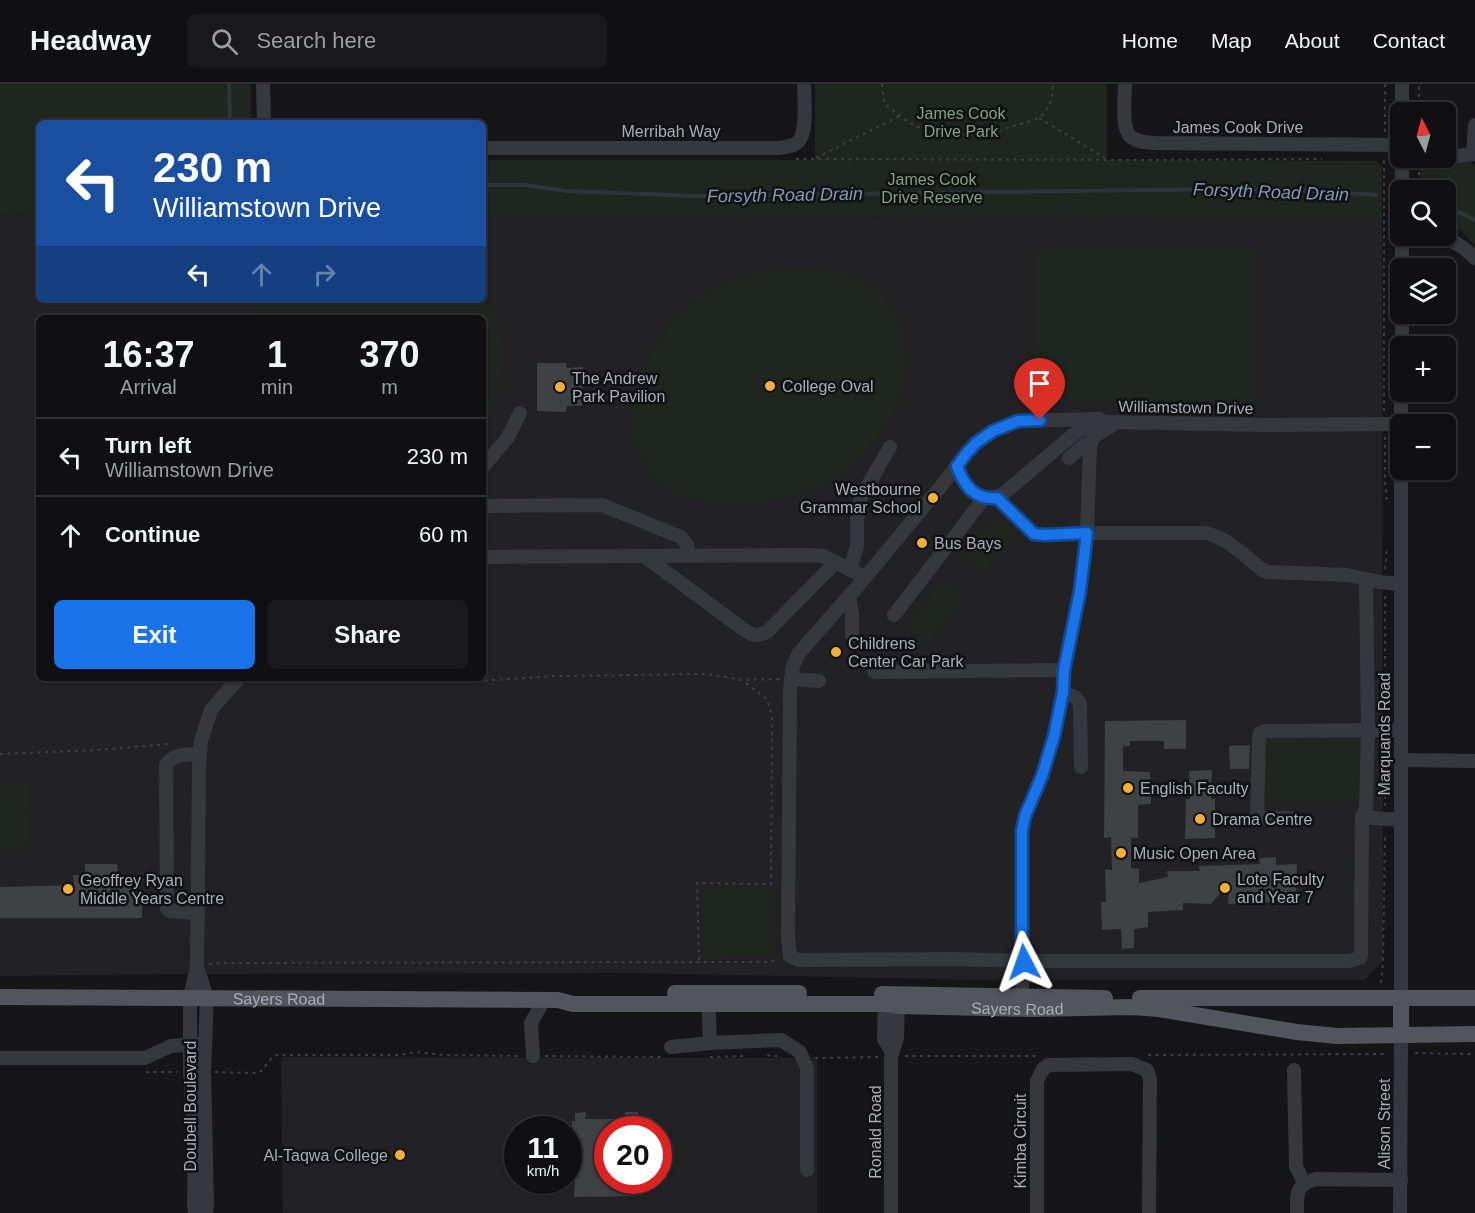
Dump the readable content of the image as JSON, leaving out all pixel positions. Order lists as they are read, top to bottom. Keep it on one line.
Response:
{"streets":{"main road":["Sayers Road"],"street":["James Cook Drive","Merribah Way","Williamstown Drive","Marquands Road","Doubell Boulevard","Alison Street","Ronald Road","Kimba Circuit"]},"crossings":[["Marquands Road","Sayers Road"],["Sayers Road","Doubell Boulevard"],["Sayers Road","Alison Street"],["Sayers Road","Ronald Road"]],"water":["Forsyth Road Drain"],"parks":["James Cook Drive Park","James Cook Drive Reserve"],"places":["College Oval","The Andrew Park Pavilion","Westbourne Grammar School","Bus Bays","Childrens Center Car Park","English Faculty","Drama Centre","Music Open Area","Lote Faculty and Year 7","Geoffrey Ryan Middle Years Centre","Al-Taqwa College"],"north":"top","page":{"header":"Headway","search":"Search here","nav":["Home","Map","About","Contact"],"map_buttons":["+","−"],"turn":["230 m","Williamstown Drive"],"eta":["16:37","Arrival","1","min","370","m"],"list":[{"name":"Turn left","note":"Williamstown Drive","value":"230 m"},{"name":"Continue","value":"60 m"}],"buttons":["Exit","Share"],"speed":"11 km/h","limit":"20"}}
